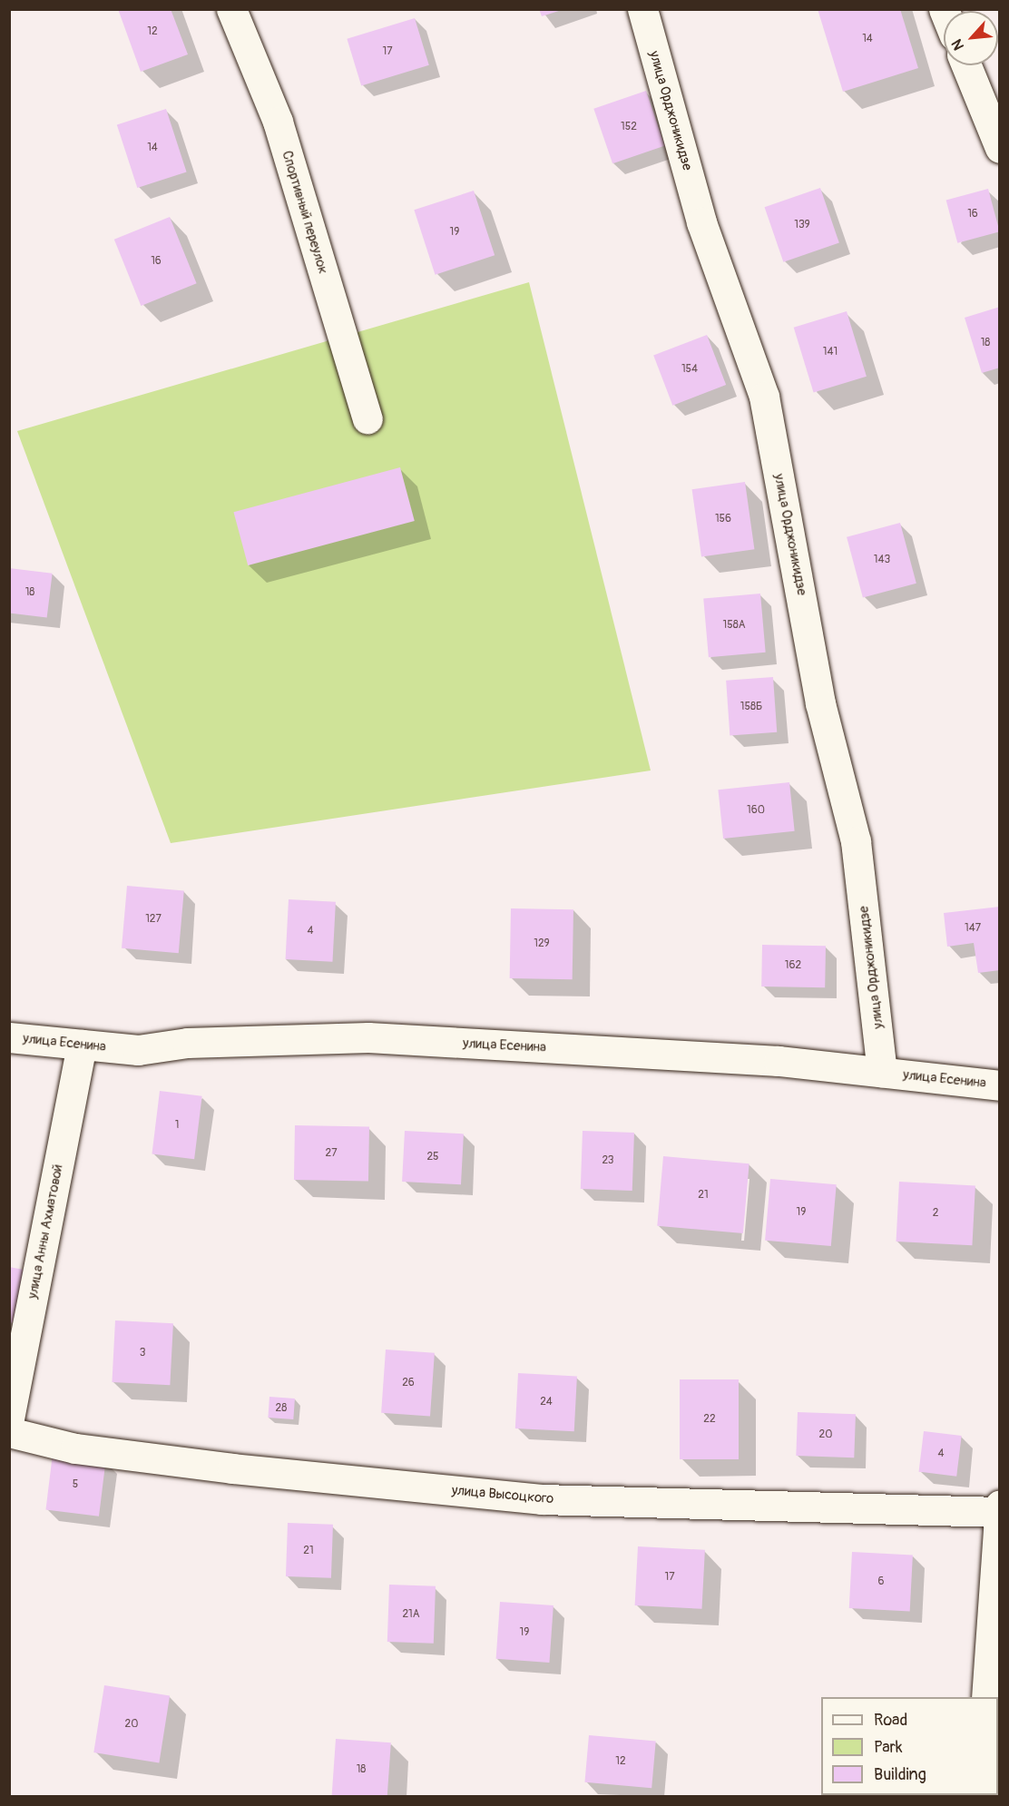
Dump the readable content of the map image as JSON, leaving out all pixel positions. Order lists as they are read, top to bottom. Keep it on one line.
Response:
{"streets":{"street":["улица Орджоникидзе","Спортивный переулок","улица Есенина","улица Анны Ахматовой","улица Высоцкого"]},"crossings":[["улица Орджоникидзе","улица Есенина"],["улица Есенина","улица Анны Ахматовой"]],"house_numbers":["12","14","17","152","14","16","139","19","16","18","141","154","156","143","18","158А","158Б","160","127","147","4","129","162","1","27","25","23","21","19","2","3","26","24","28","22","20","4","5","21","17","6","21А","19","20","12","18"],"legend":["Road","Park","Building"],"north":"bottom left"}
